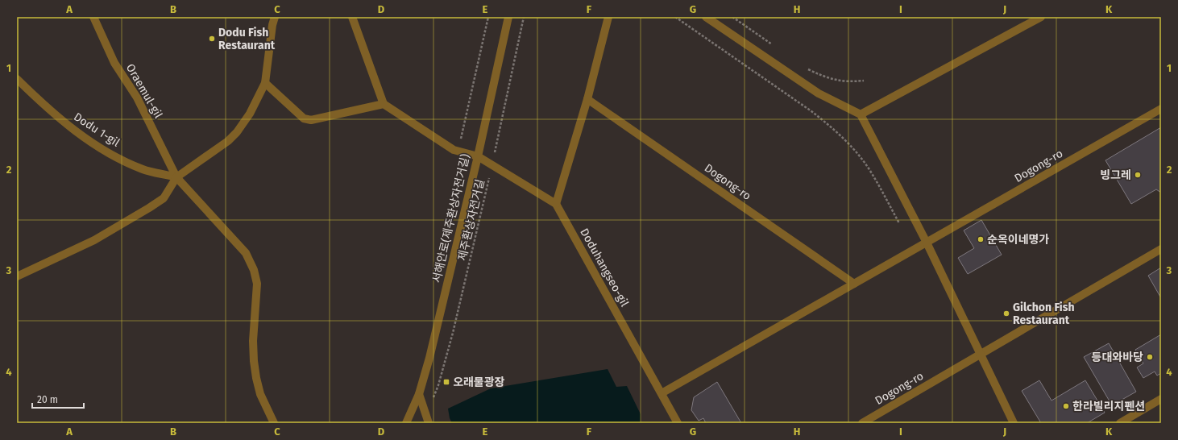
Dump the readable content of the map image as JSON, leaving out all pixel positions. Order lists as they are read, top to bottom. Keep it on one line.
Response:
{"streets":{"street":["Oraemul-gil","Dodu 1-gil","Dogong-ro","서해안로(제주환상자전거길)","Doduhangseo-gil"],"path":["제주환상자전거길"]},"crossings":[["Oraemul-gil","Dodu 1-gil"],["Dogong-ro","Doduhangseo-gil"],["서해안로(제주환상자전거길)","Doduhangseo-gil"],["제주환상자전거길","Doduhangseo-gil"]],"places":{"other":["Dodu Fish Restaurant","빙그레","순옥이네명가","Gilchon Fish Restaurant","등대와바당","한라빌리지펜션"],"transit":["오래물광장"]},"scale_bar":"20 m","grid":{"columns":["A","B","C","D","E","F","G","H","I","J","K"],"rows":["1","2","3","4"]}}
